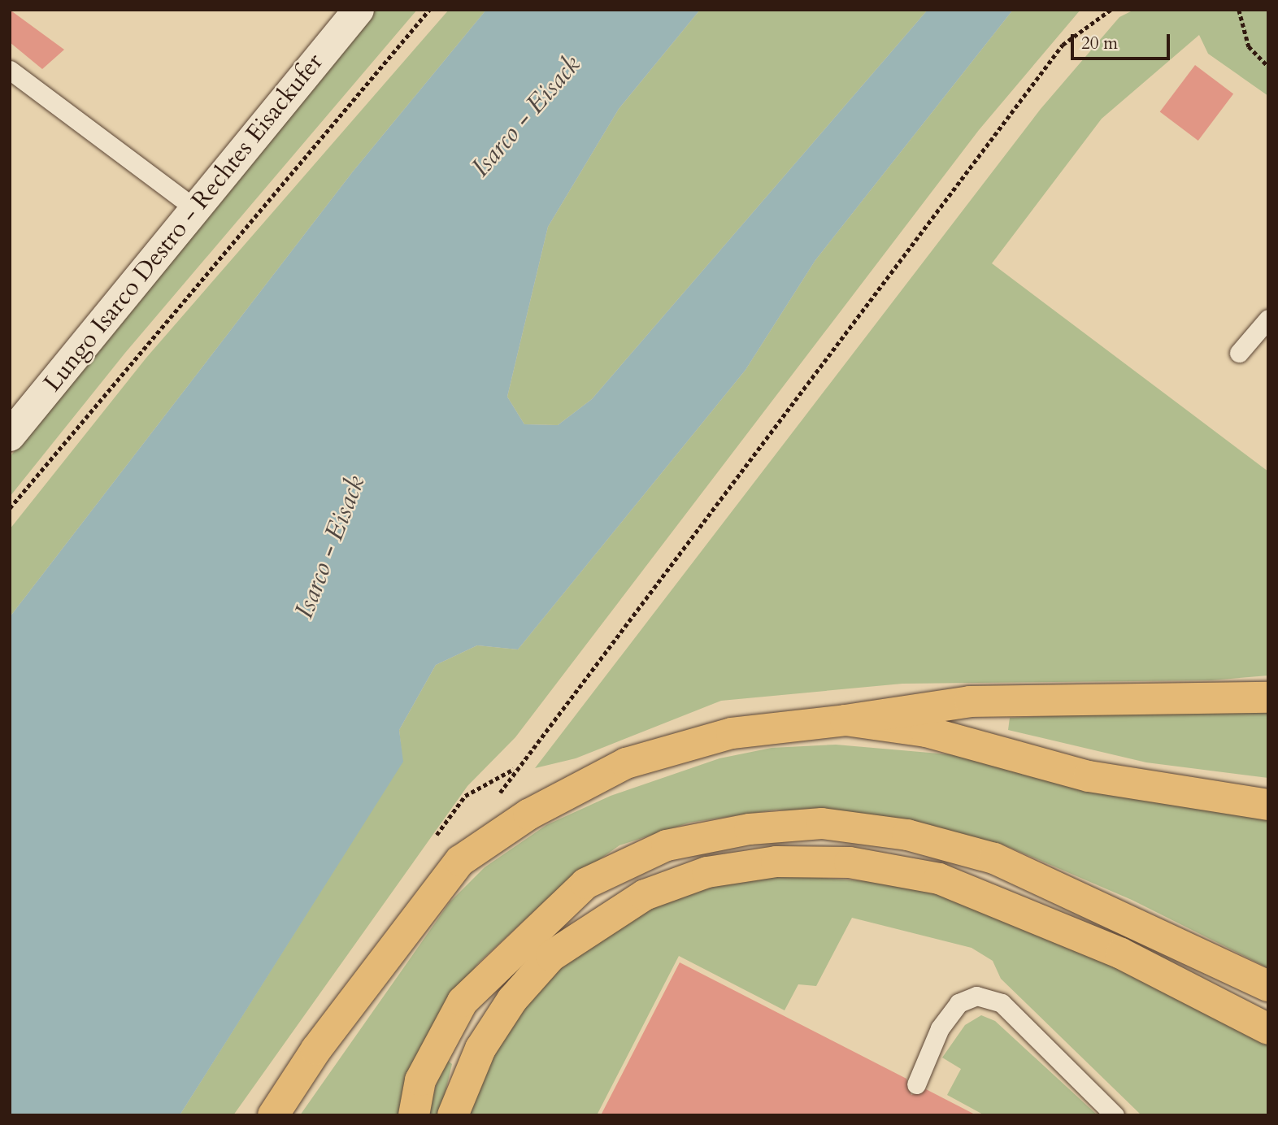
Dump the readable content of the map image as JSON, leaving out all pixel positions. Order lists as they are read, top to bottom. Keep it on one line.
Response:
{"streets":{"street":["Lungo Isarco Destro - Rechtes Eisackufer"]},"water":["Isarco - Eisack"],"scale_bar":"20 m"}
